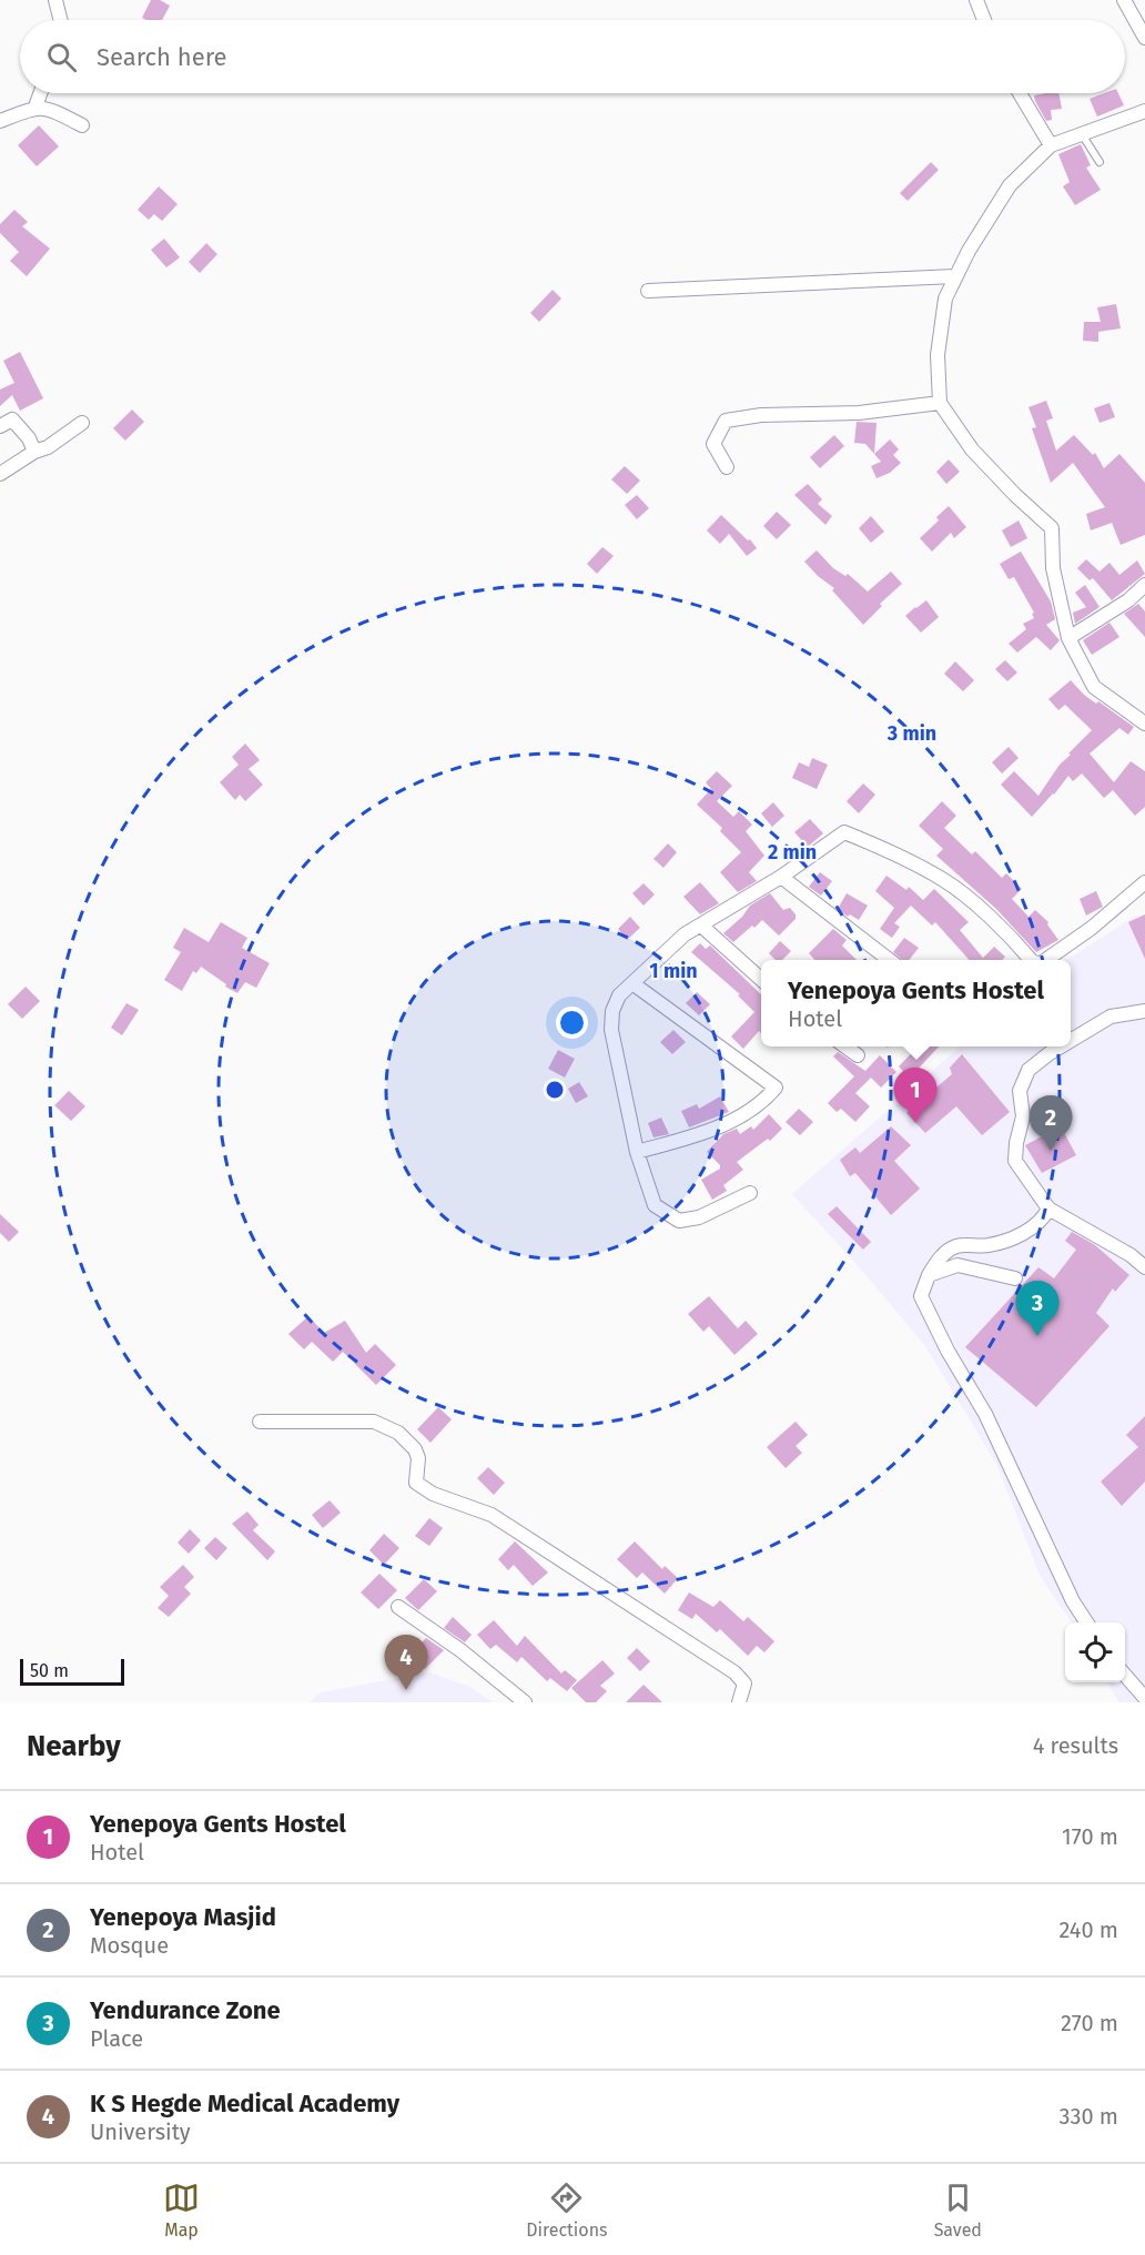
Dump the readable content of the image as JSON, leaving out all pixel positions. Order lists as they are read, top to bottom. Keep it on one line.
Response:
{"scale_bar":"50 m","page":{"search":"Search here","popup":["Yenepoya Gents Hostel","Hotel"],"pins":["1","2","3","4"],"scale":"50 m","heading":["Nearby","4 results"],"list":[{"mark":"1","name":"Yenepoya Gents Hostel","note":"Hotel","value":"170 m"},{"mark":"2","name":"Yenepoya Masjid","note":"Mosque","value":"240 m"},{"mark":"3","name":"Yendurance Zone","note":"Place","value":"270 m"},{"mark":"4","name":"K S Hegde Medical Academy","note":"University","value":"330 m"}],"nav":["Map","Directions","Saved"]},"rings":["3 min","2 min","1 min"]}
